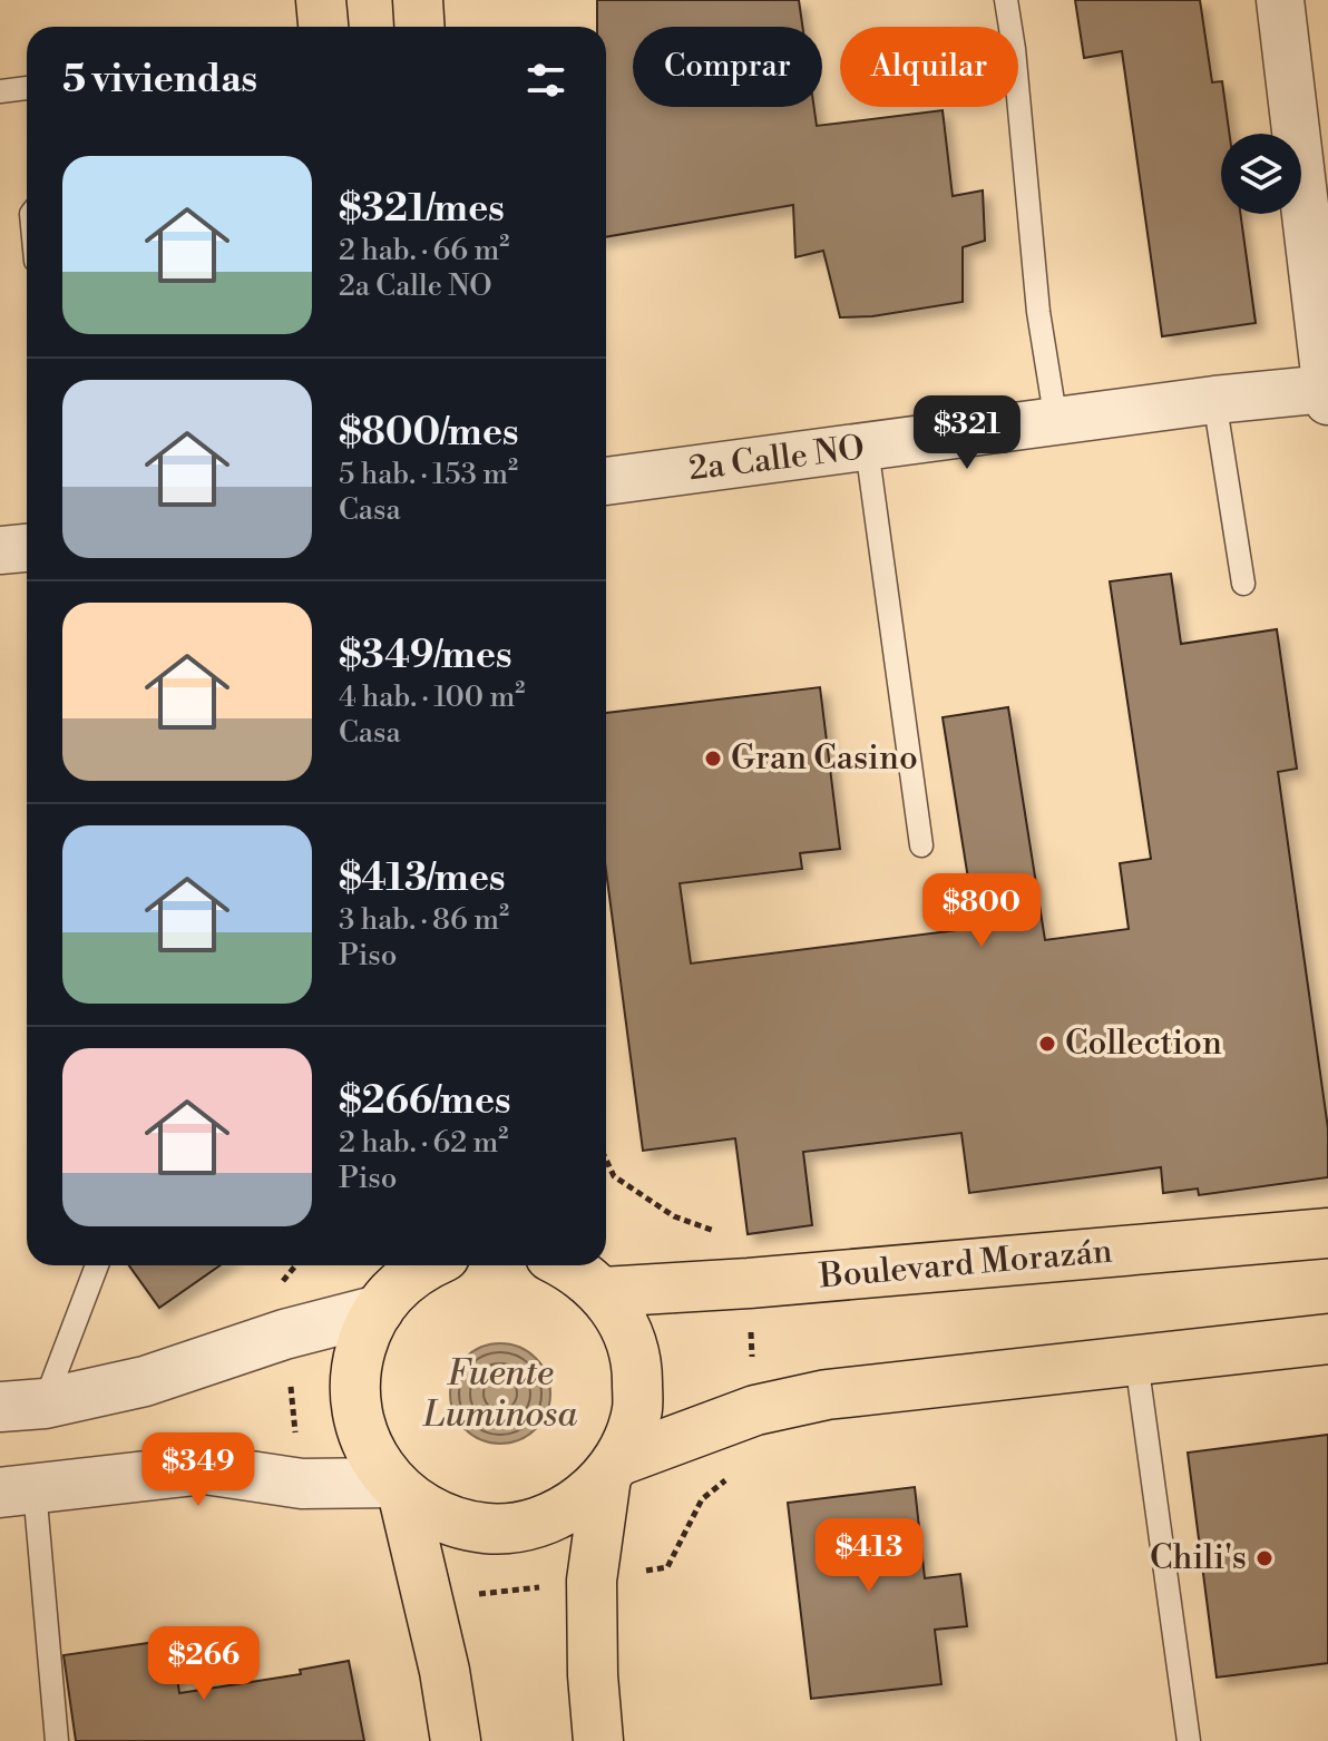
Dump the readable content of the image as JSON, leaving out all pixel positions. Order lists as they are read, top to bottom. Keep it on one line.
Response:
{"streets":{"main road":["Boulevard Morazán"],"street":["2a Calle NO"]},"water":["Fuente Luminosa"],"places":["Gran Casino","Collection","Chili's"],"page":{"chip":["Comprar","Alquilar"],"heading":"5 viviendas","list":[{"name":"$321/mes","note":"2 hab. · 66 m² · 2a Calle NO"},{"name":"$800/mes","note":"5 hab. · 153 m² · Casa"},{"name":"$349/mes","note":"4 hab. · 100 m² · Casa"},{"name":"$413/mes","note":"3 hab. · 86 m² · Piso"},{"name":"$266/mes","note":"2 hab. · 62 m² · Piso"}],"price":["$321","$800","$349","$413","$266"]}}
